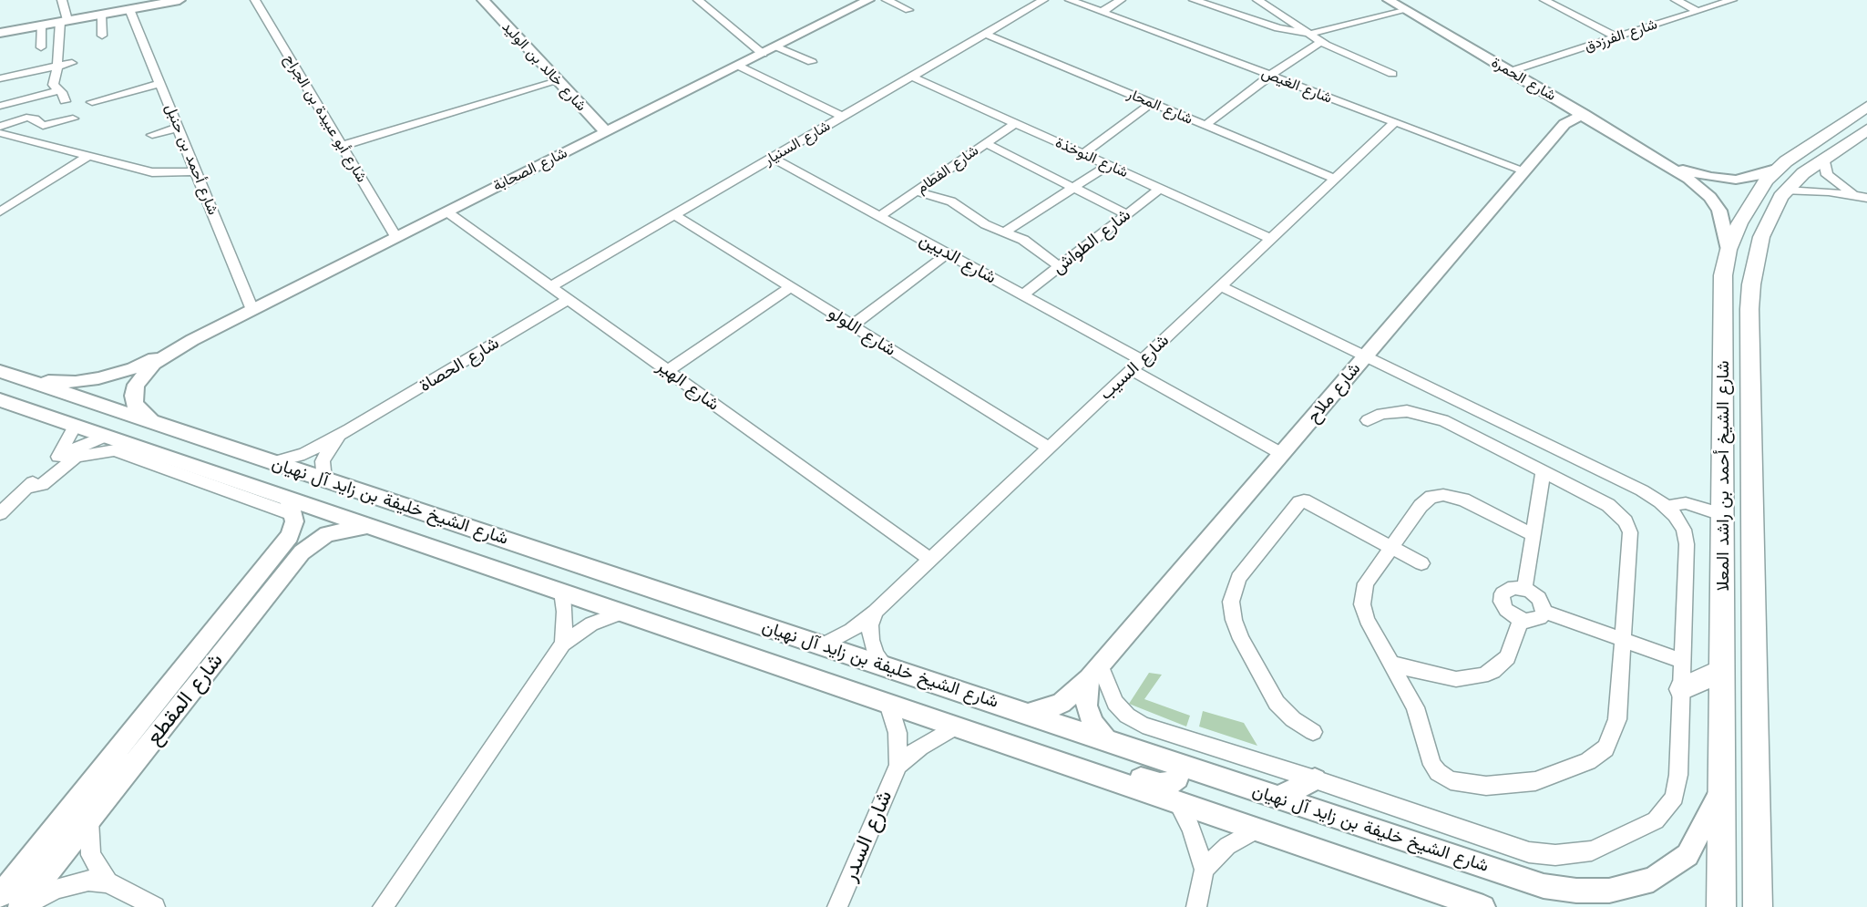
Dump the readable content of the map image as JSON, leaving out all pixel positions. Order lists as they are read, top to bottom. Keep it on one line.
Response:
{"streets":{"main road":["شارع الشيخ أحمد بن راشد المعلا"],"street":["شارع الفرزدق","شارع خالد بن الوليد","شارع الحمرة","شارع الغيص","شارع المحار","شارع أبو عبيدة بن الجراح","شارع السنيار","شارع النوخذة","شارع أحمد بن حنبل","شارع الصحابة","شارع الفطام","شارع الطواش","شارع الديين","شارع اللولو","شارع الحصاة","شارع السيب","شارع الهير","شارع ملاح","شارع الشيخ خليفة بن زايد آل نهيان","شارع المقطع","شارع السدر"]},"crossings":[["شارع الفرزدق","شارع الحمرة"],["شارع خالد بن الوليد","شارع الصحابة"],["شارع الحمرة","شارع ملاح"],["شارع الحمرة","شارع الشيخ أحمد بن راشد المعلا"],["شارع الغيص","شارع السيب"],["شارع الغيص","شارع ملاح"],["شارع المحار","شارع السنيار"],["شارع المحار","شارع السيب"],["شارع أبو عبيدة بن الجراح","شارع الصحابة"],["شارع السنيار","شارع النوخذة"],["شارع السنيار","شارع الديين"],["شارع السنيار","شارع اللولو"],["شارع السنيار","شارع الهير"],["شارع النوخذة","شارع الفطام"],["شارع النوخذة","شارع الطواش"],["شارع النوخذة","شارع السيب"],["شارع أحمد بن حنبل","شارع الصحابة"],["شارع الصحابة","شارع الهير"],["شارع الصحابة","شارع الشيخ خليفة بن زايد آل نهيان"],["شارع الفطام","شارع الديين"],["شارع الطواش","شارع الديين"],["شارع الديين","شارع السيب"],["شارع الديين","شارع ملاح"],["شارع اللولو","شارع السيب"],["شارع الحصاة","شارع الهير"],["شارع الحصاة","شارع الشيخ خليفة بن زايد آل نهيان"],["شارع السيب","شارع الهير"],["شارع السيب","شارع الشيخ خليفة بن زايد آل نهيان"],["شارع ملاح","شارع الشيخ خليفة بن زايد آل نهيان"],["شارع الشيخ أحمد بن راشد المعلا","شارع الشيخ خليفة بن زايد آل نهيان"],["شارع الشيخ خليفة بن زايد آل نهيان","شارع المقطع"],["شارع الشيخ خليفة بن زايد آل نهيان","شارع السدر"]]}
